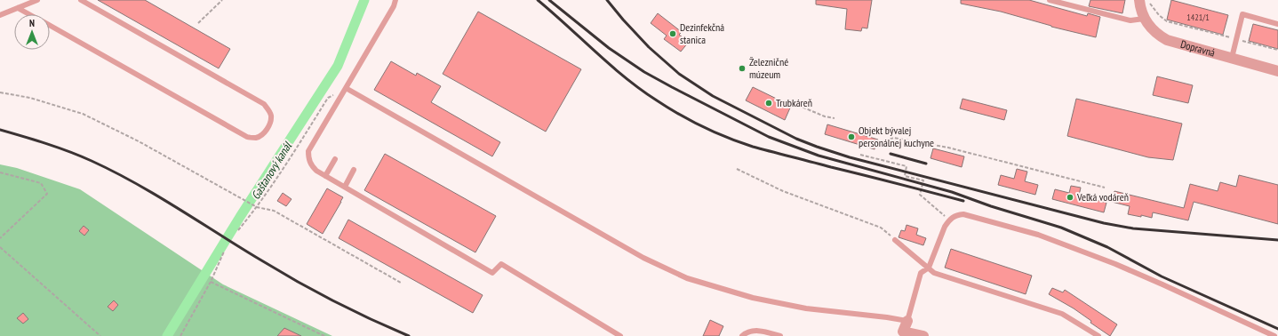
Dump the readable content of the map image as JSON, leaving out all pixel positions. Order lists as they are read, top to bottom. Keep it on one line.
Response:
{"streets":{"street":["Dopravná"]},"water":["Gaštanový kanál"],"places":["Dezinfekčná stanica","Železničné múzeum","Trubkáreň","Objekt bývalej personálnej kuchyne","Veľká vodáreň"],"house_numbers":["1421/1"],"north":"top"}
